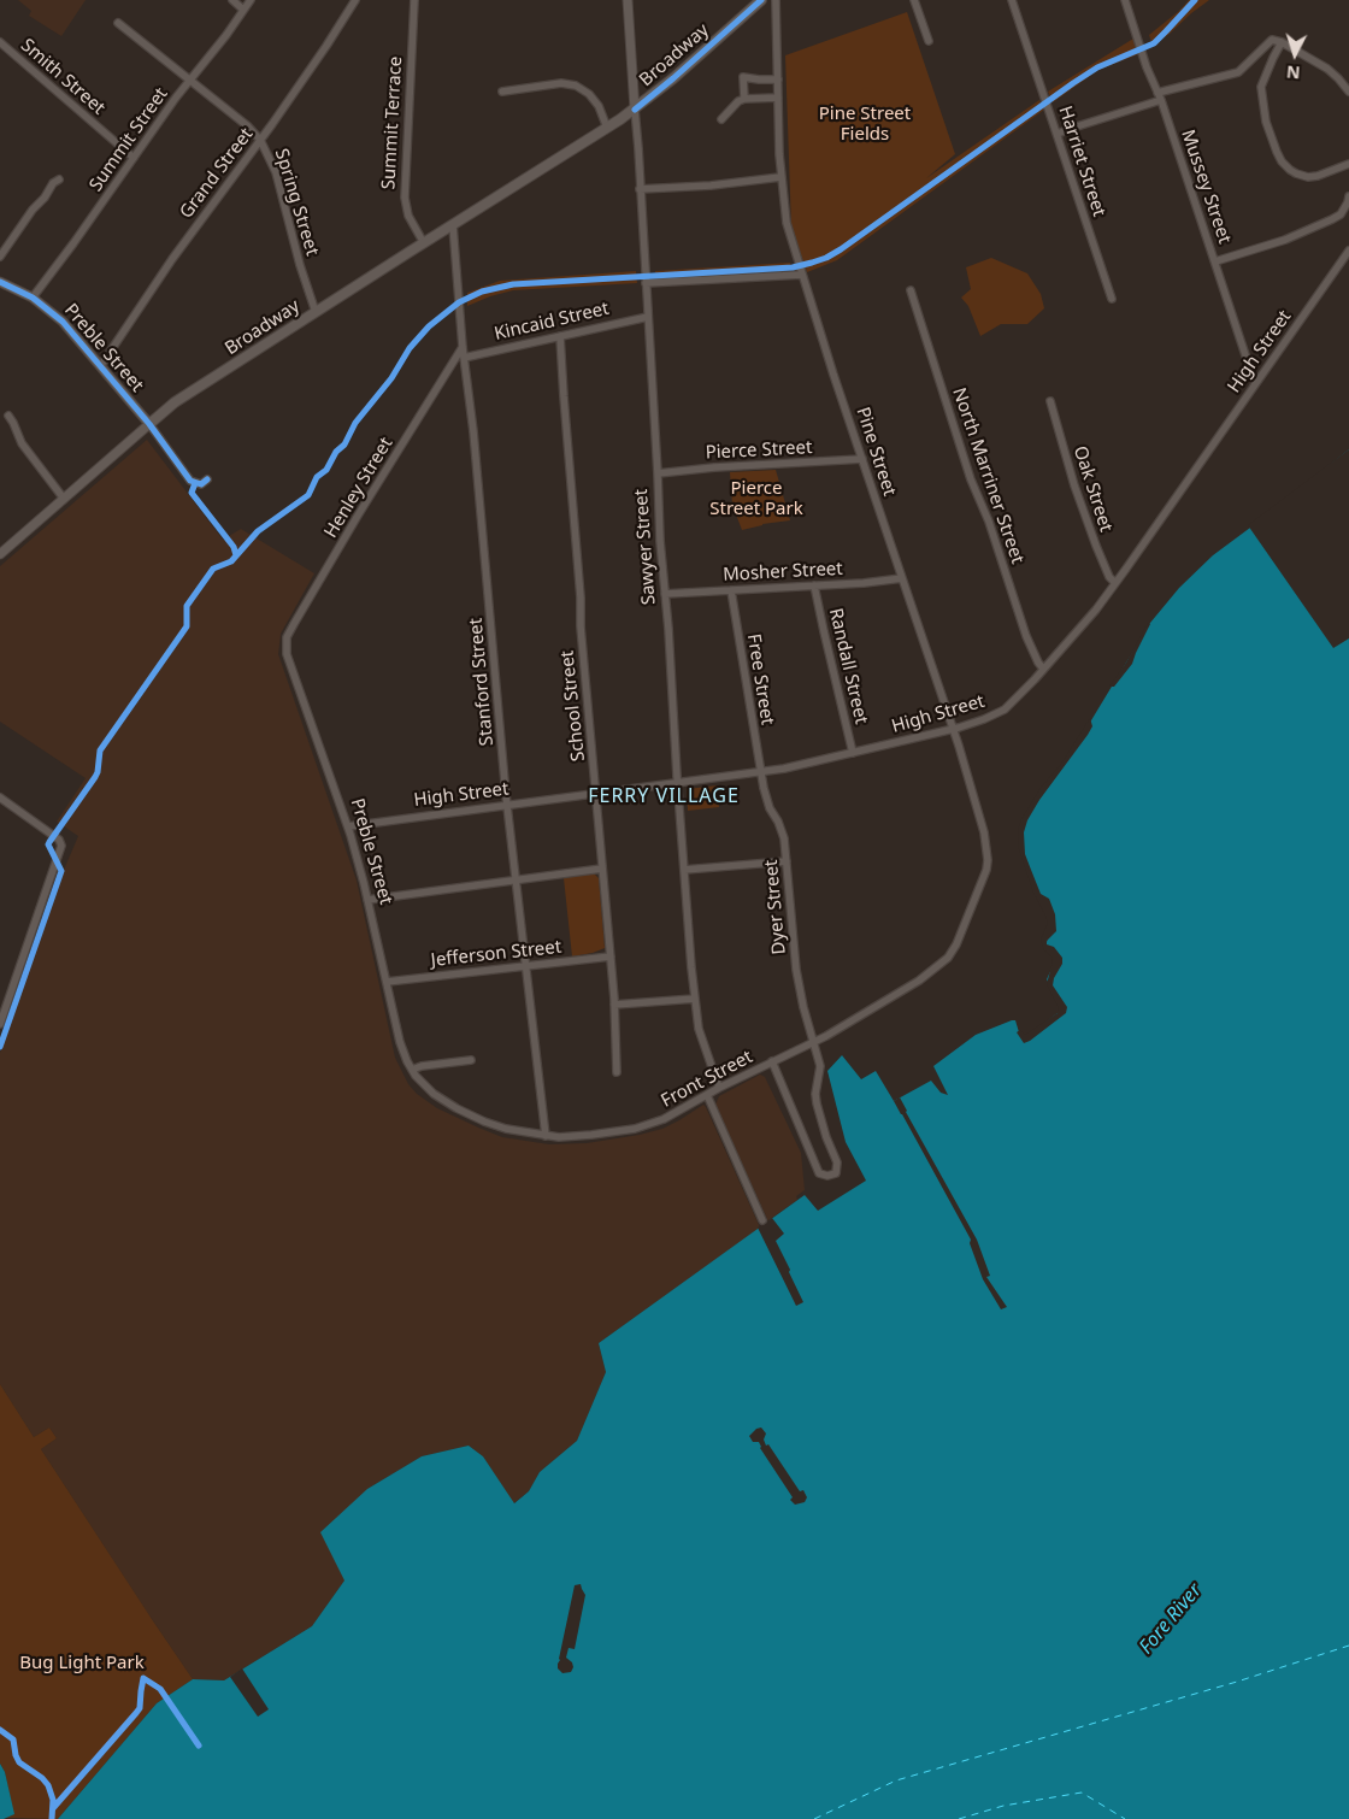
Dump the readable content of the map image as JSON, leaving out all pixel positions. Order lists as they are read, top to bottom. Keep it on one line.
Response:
{"streets":{"main road":["Broadway"],"street":["Smith Street","Summit Terrace","Summit Street","Harriet Street","Grand Street","Mussey Street","Spring Street","Kincaid Street","Preble Street","High Street","Pierce Street","Pine Street","North Marriner Street","Henley Street","Oak Street","Sawyer Street","Mosher Street","Randall Street","Free Street","Stanford Street","School Street","Dyer Street","Jefferson Street","Front Street"]},"crossings":[["Broadway","Summit Terrace"],["Broadway","Spring Street"],["Broadway","Preble Street"],["Broadway","Sawyer Street"],["Broadway","Stanford Street"],["Smith Street","Summit Street"],["Summit Street","Spring Street"],["Summit Street","Preble Street"],["Grand Street","Spring Street"],["Grand Street","Preble Street"],["Mussey Street","High Street"],["Kincaid Street","Sawyer Street"],["Kincaid Street","Stanford Street"],["Kincaid Street","School Street"],["Preble Street","High Street"],["Preble Street","Henley Street"],["Preble Street","Jefferson Street"],["Preble Street","Front Street"],["High Street","Pine Street"],["High Street","North Marriner Street"],["High Street","Oak Street"],["High Street","Sawyer Street"],["High Street","Randall Street"],["High Street","Free Street"],["High Street","Stanford Street"],["High Street","School Street"],["High Street","Dyer Street"],["Pierce Street","Pine Street"],["Pierce Street","Sawyer Street"],["Pine Street","Mosher Street"],["Pine Street","Front Street"],["Henley Street","Stanford Street"],["Sawyer Street","Mosher Street"],["Sawyer Street","Front Street"],["Mosher Street","Randall Street"],["Mosher Street","Free Street"],["Free Street","Dyer Street"],["Stanford Street","Jefferson Street"],["Stanford Street","Front Street"],["School Street","Jefferson Street"],["Dyer Street","Front Street"]],"districts":["FERRY VILLAGE"],"water":["Fore River"],"parks":["Pine Street Fields","Pierce Street Park","Bug Light Park"],"north":"bottom"}
